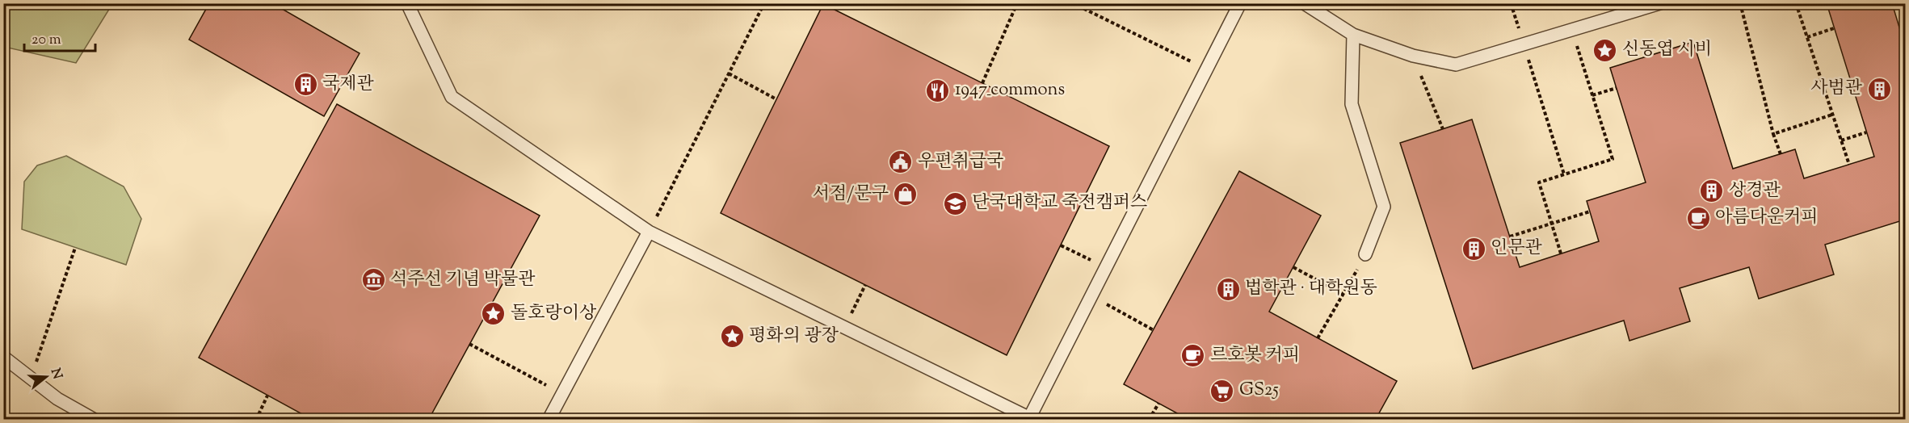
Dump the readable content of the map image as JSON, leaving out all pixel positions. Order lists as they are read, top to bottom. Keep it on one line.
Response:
{"places":{"place":["신동엽 시비","돌호랑이상","평화의 광장"],"building":["국제관","사범관","상경관","인문관","법학관 · 대학원동"],"restaurant":["1947_commons"],"public building":["우편취급국"],"shop":["서점/문구"],"school or university":["단국대학교 죽전캠퍼스"],"cafe":["아름다운커피","르호봇 커피"],"museum":["석주선 기념 박물관"],"supermarket":["GS25"]},"scale_bar":"20 m","north":"right"}
